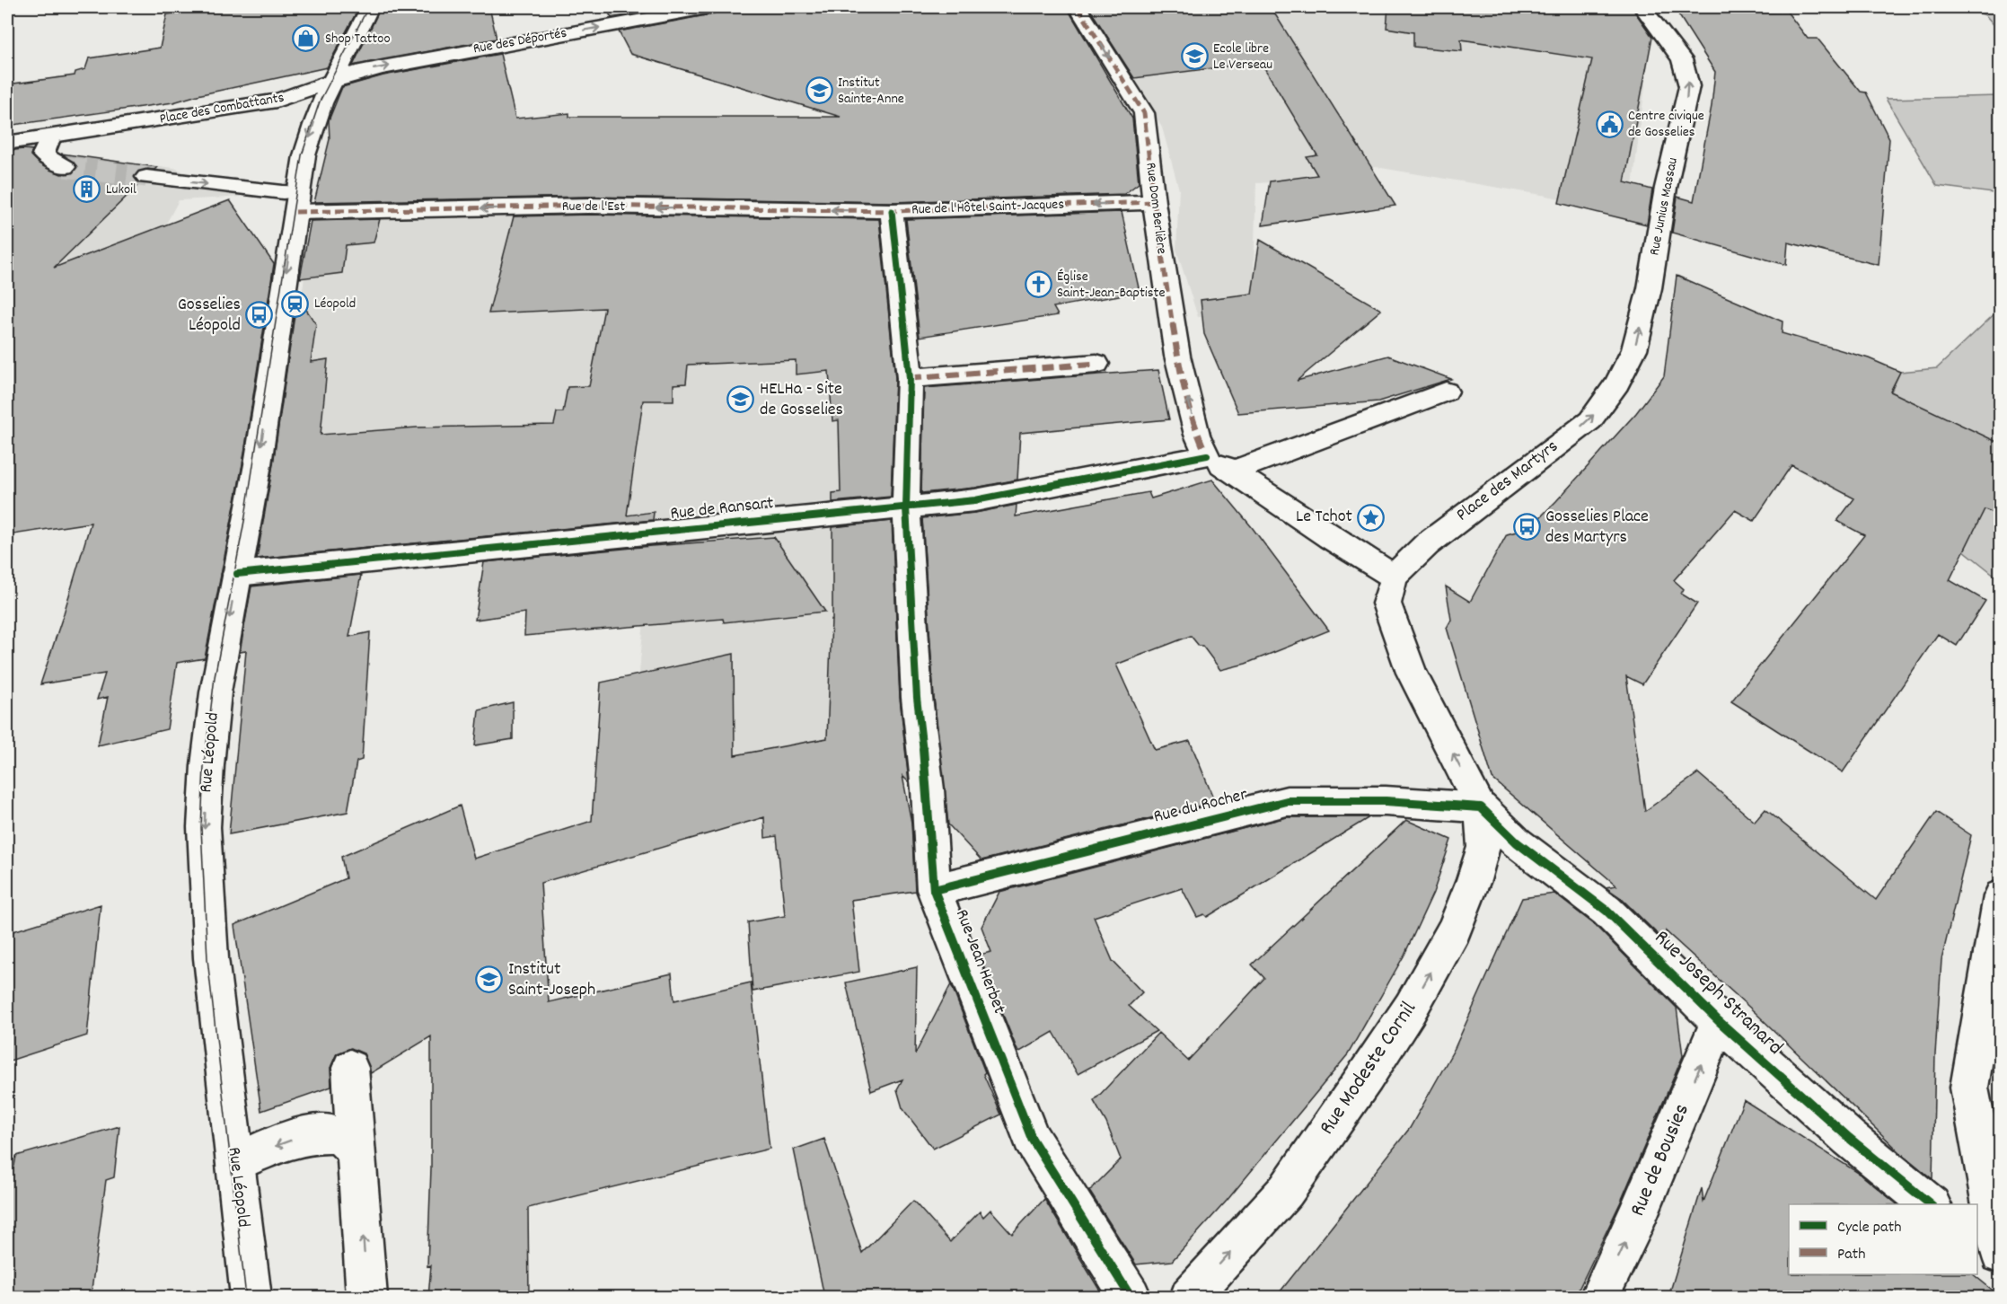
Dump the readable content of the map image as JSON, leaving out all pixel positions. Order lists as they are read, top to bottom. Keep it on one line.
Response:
{"streets":{"street":["Rue des Déportés","Place des Combattants","Rue de l'Est","Rue Junius Massau","Rue de l'Hôtel Saint-Jacques","Rue Dom Berlière","Place des Martyrs","Rue de Ransart","Rue Léopold","Rue du Rocher","Rue Jean Herbet","Rue Joseph Stranard","Rue Modeste Cornil","Rue de Bousies"]},"crossings":[["Rue des Déportés","Place des Combattants"],["Rue de l'Est","Rue de l'Hôtel Saint-Jacques"],["Rue de l'Est","Rue Léopold"],["Rue Junius Massau","Place des Martyrs"],["Rue de l'Hôtel Saint-Jacques","Rue Dom Berlière"],["Rue de l'Hôtel Saint-Jacques","Rue de Ransart"],["Rue de l'Hôtel Saint-Jacques","Rue Jean Herbet"],["Rue Dom Berlière","Rue de Ransart"],["Rue de Ransart","Rue Léopold"],["Rue de Ransart","Rue Jean Herbet"],["Rue du Rocher","Rue Jean Herbet"],["Rue du Rocher","Rue Joseph Stranard"],["Rue du Rocher","Rue Modeste Cornil"],["Rue Joseph Stranard","Rue Modeste Cornil"],["Rue Joseph Stranard","Rue de Bousies"]],"one_way":["Rue des Déportés","Rue Junius Massau","Rue Léopold","Rue Modeste Cornil","Rue de Bousies"],"places":{"shop":["Shop Tattoo"],"school or university":["Ecole libre Le Verseau","Institut Sainte-Anne","HELHa - Site de Gosselies","Institut Saint-Joseph"],"public building":["Centre civique de Gosselies"],"building":["Lukoil"],"church":["Église Saint-Jean-Baptiste"],"station":["Léopold"],"bus stop":["Gosselies Léopold","Gosselies Place des Martyrs"],"place":["Le Tchot"]},"legend":["Cycle path","Path"]}
